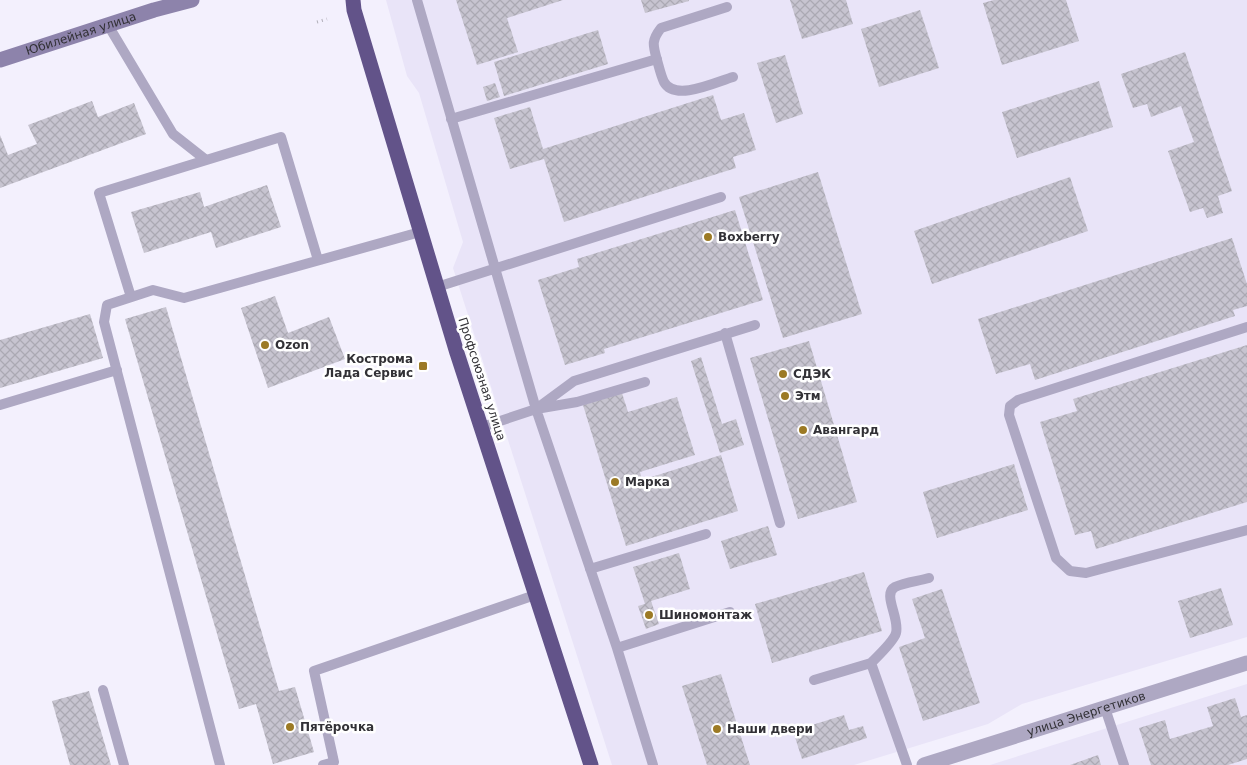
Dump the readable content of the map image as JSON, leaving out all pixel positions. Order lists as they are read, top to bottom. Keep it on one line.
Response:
{"streets":{"highway":["Профсоюзная улица"],"street":["Юбилейная улица","улица Энергетиков"]},"places":{"other":["Boxberry","Ozon","СДЭК","Этм","Авангард","Марка","Шиномонтаж","Пятёрочка","Наши двери"],"transit":["Кострома Лада Сервис"]}}
